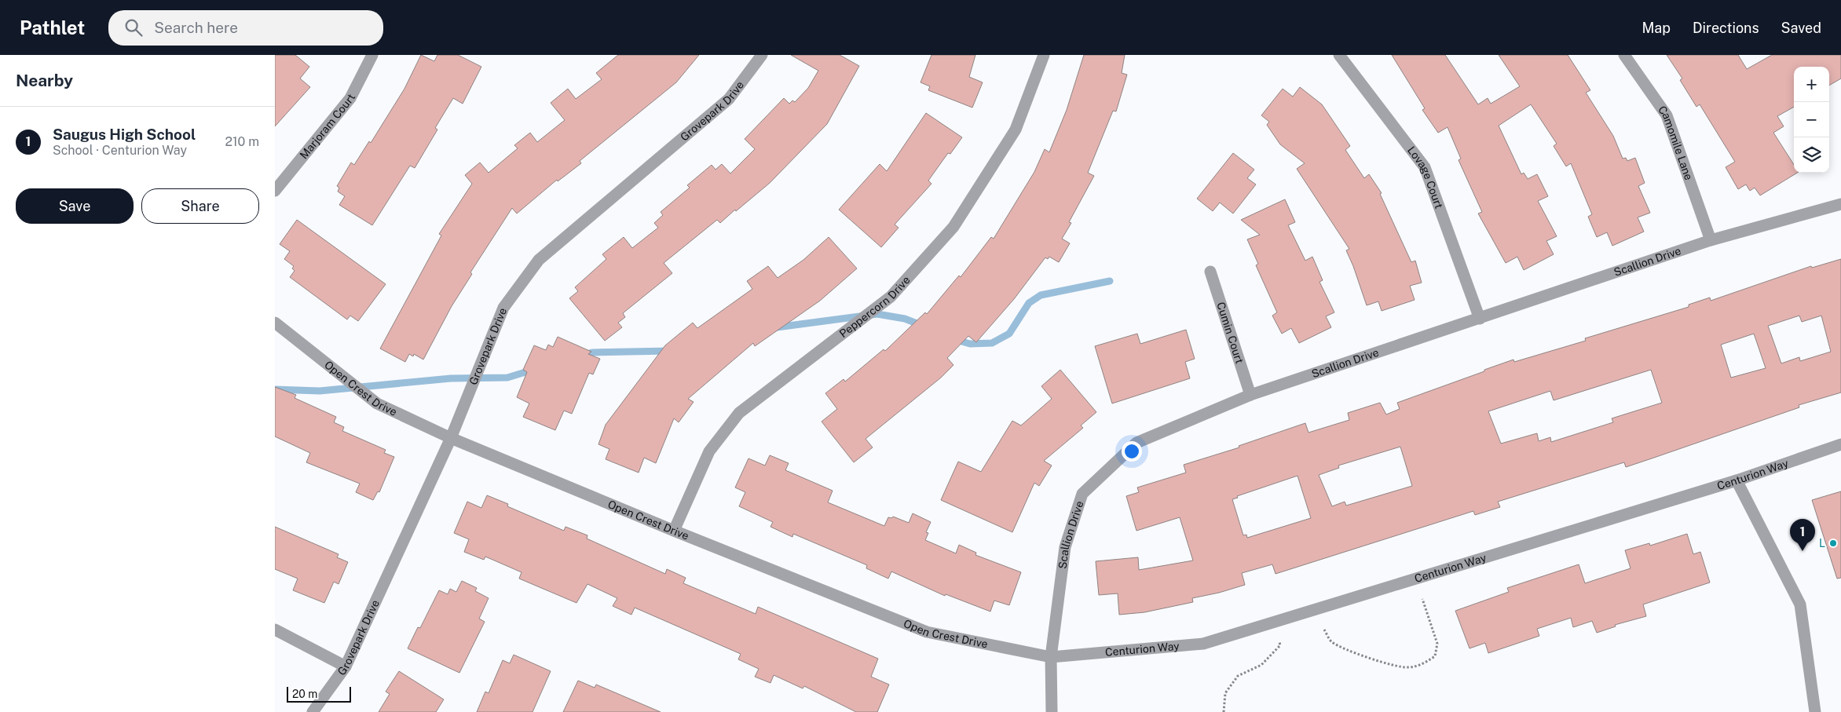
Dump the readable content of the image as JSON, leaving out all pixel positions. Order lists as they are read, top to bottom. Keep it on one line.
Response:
{"streets":{"street":["Grovepark Drive","Marjoram Court","Camomile Lane","Lovage Court","Scallion Drive","Peppercorn Drive","Cumin Court","Open Crest Drive","Centurion Way"]},"crossings":[["Grovepark Drive","Open Crest Drive"],["Camomile Lane","Scallion Drive"],["Lovage Court","Scallion Drive"],["Scallion Drive","Cumin Court"],["Scallion Drive","Open Crest Drive"],["Scallion Drive","Centurion Way"],["Peppercorn Drive","Open Crest Drive"],["Open Crest Drive","Centurion Way"]],"places":["L"],"scale_bar":"20 m","page":{"header":"Pathlet","search":"Search here","nav":["Map","Directions","Saved"],"heading":"Nearby","map_buttons":["+","−"],"list":[{"mark":"1","name":"Saugus High School","note":"School · Centurion Way","value":"210 m"}],"buttons":["Save","Share"],"pins":"1","scale":"20 m"}}
